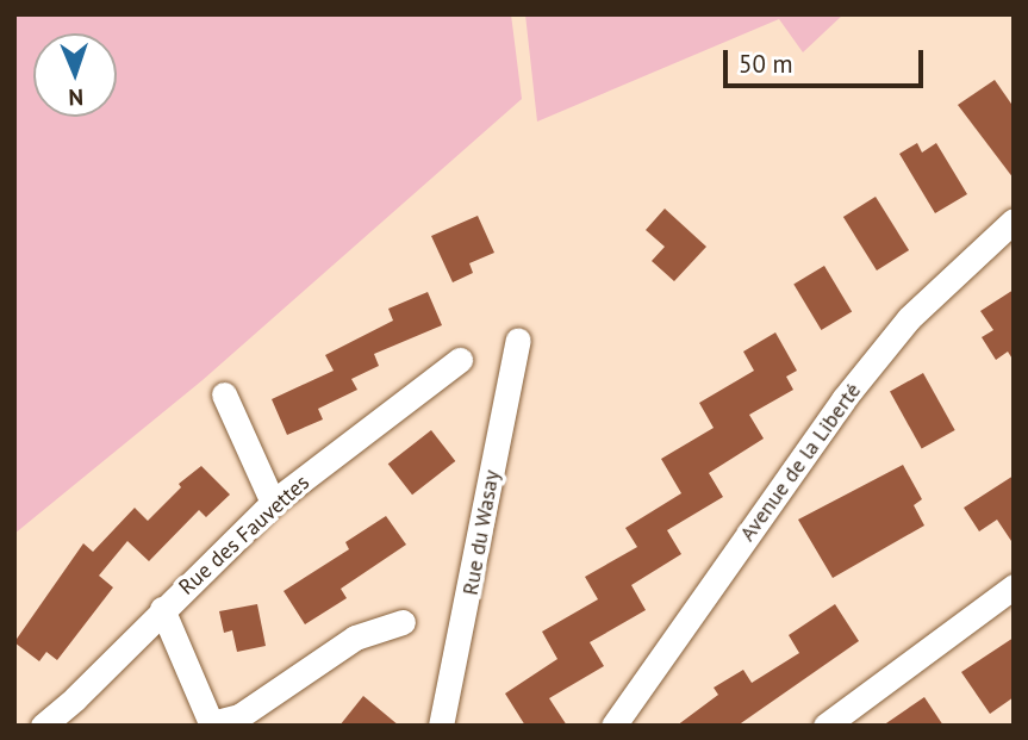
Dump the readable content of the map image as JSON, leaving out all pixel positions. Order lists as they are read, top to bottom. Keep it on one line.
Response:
{"streets":{"street":["Avenue de la Liberté","Rue du Wasay","Rue des Fauvettes"]},"scale_bar":"50 m","north":"bottom"}
